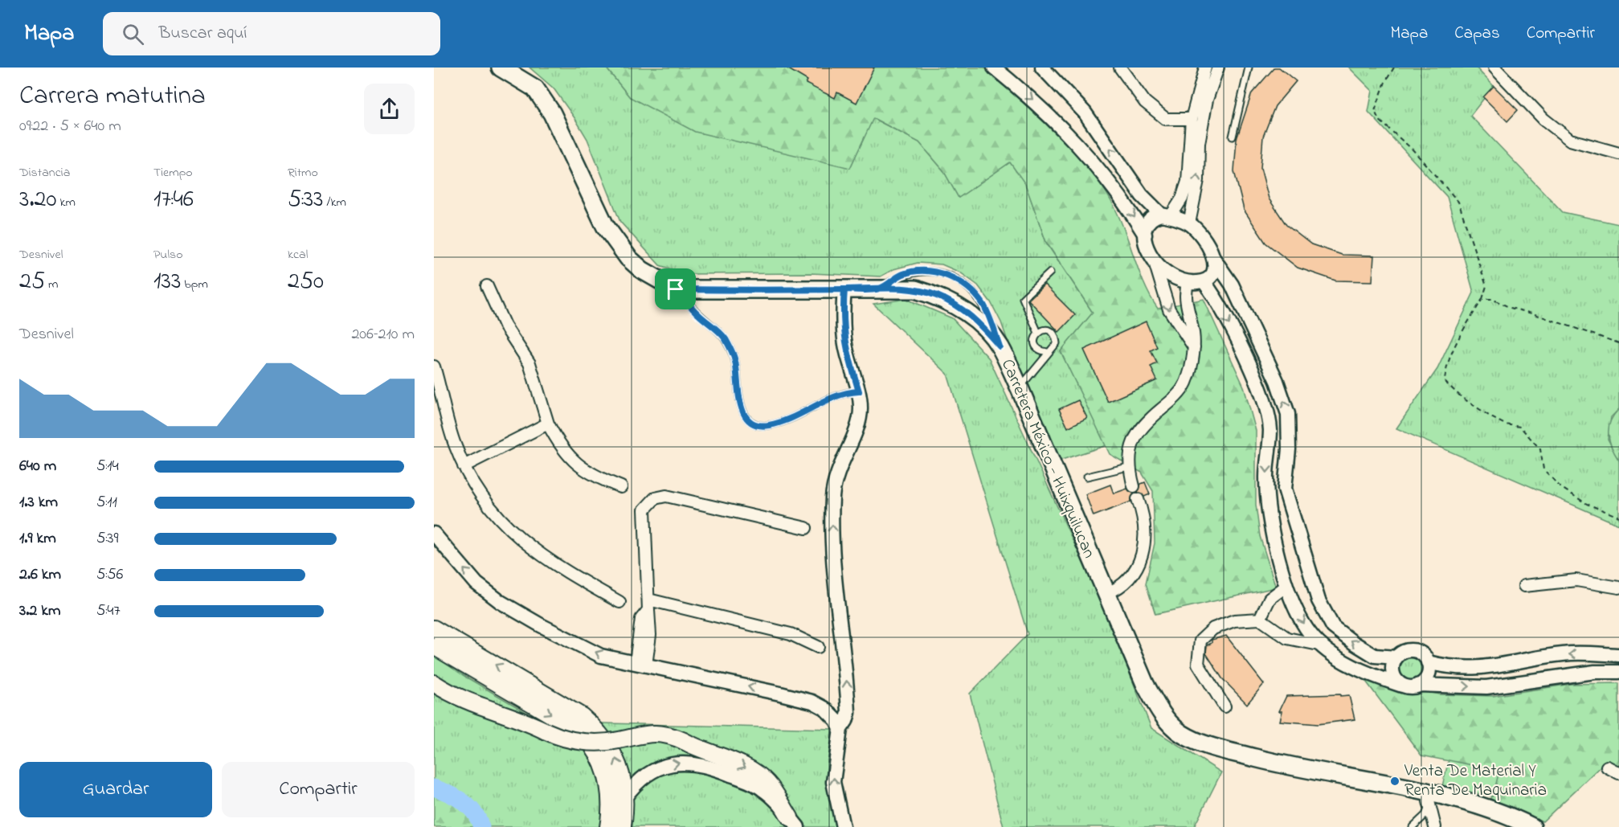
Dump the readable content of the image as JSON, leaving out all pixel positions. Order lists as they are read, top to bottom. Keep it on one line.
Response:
{"streets":{"main road":["Carretera México - Huixquilucan"]},"places":["Venta De Material Y Renta De Maquinaria"],"page":{"header":"Mapa","search":"Buscar aquí","nav":["Mapa","Capas","Compartir"],"heading":["Carrera matutina","09:22 · 5 × 640 m"],"stats":[["Distancia","3.20 km"],["Tiempo","17:46"],["Ritmo","5:33 /km"],["Desnivel","25 m"],["Pulso","133 bpm"],["kcal","250"]],"chart":["Desnivel","206–210 m"],"list":[{"name":"640 m","note":"5:14"},{"name":"1.3 km","note":"5:11"},{"name":"1.9 km","note":"5:39"},{"name":"2.6 km","note":"5:56"},{"name":"3.2 km","note":"5:47"}],"buttons":["Guardar","Compartir"]}}
